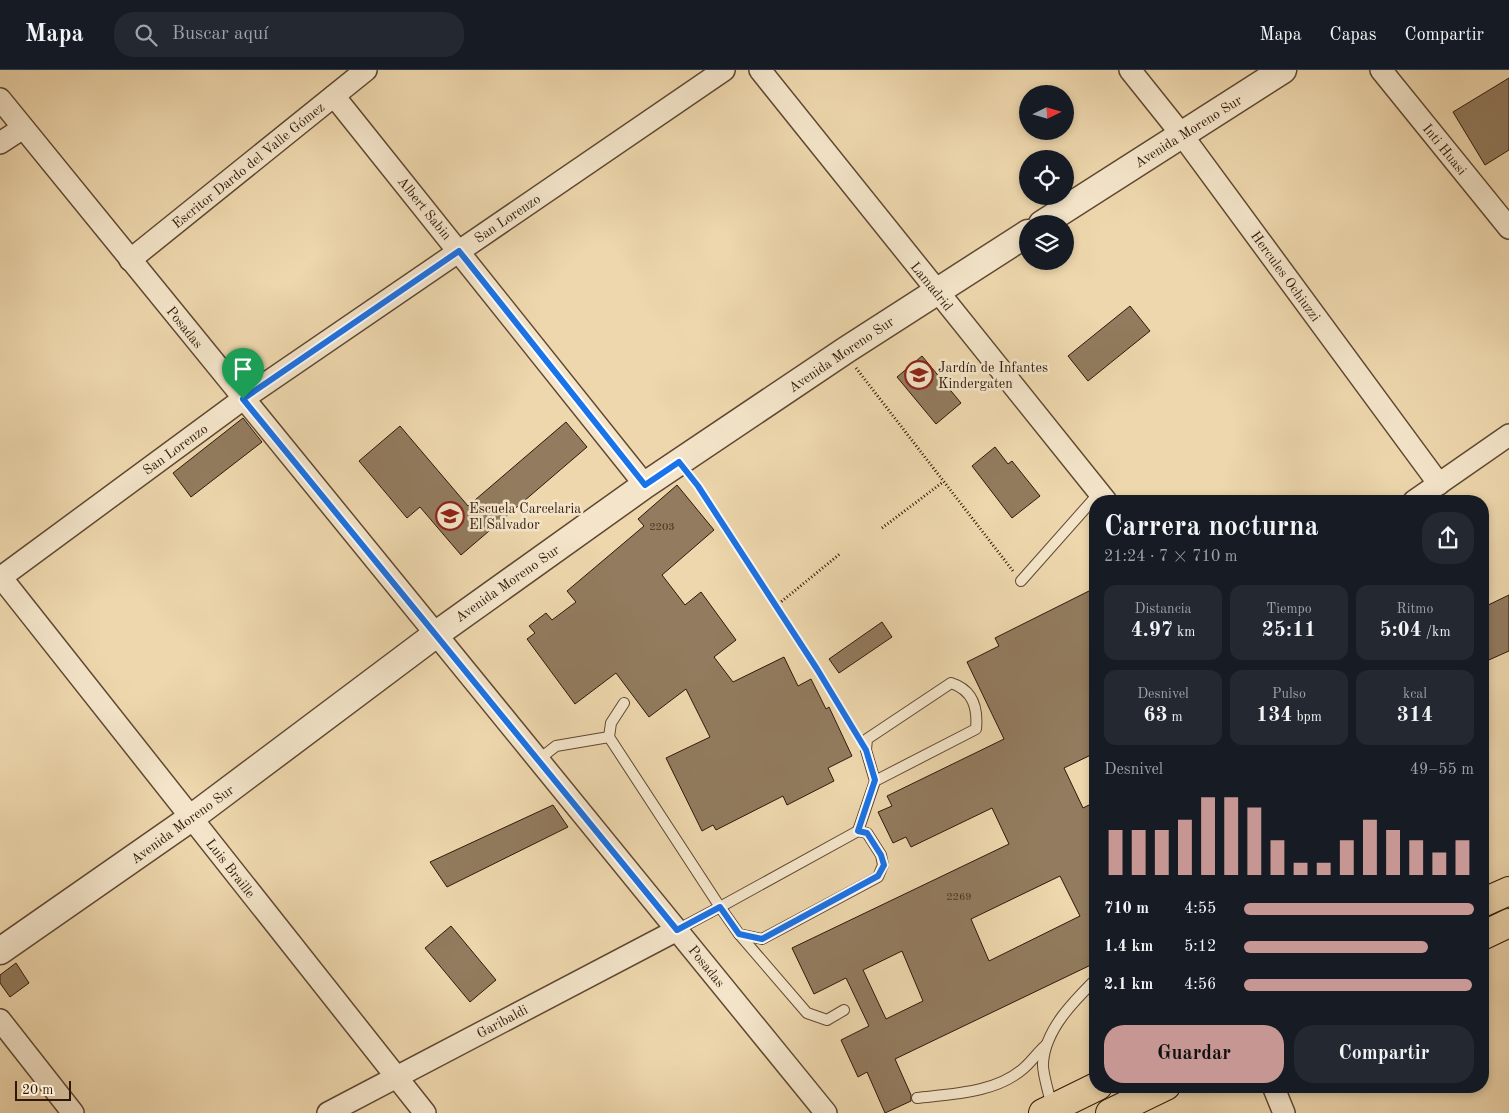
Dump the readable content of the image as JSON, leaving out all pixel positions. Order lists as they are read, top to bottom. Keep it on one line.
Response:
{"streets":{"street":["Avenida Moreno Sur","Inti Huasi","Escritor Dardo del Valle Gómez","Albert Sabin","San Lorenzo","Hercules Ochiuzzi","Lamadrid","Posadas","Luis Braille","Garibaldi"]},"crossings":[["Avenida Moreno Sur","Albert Sabin"],["Avenida Moreno Sur","Hercules Ochiuzzi"],["Avenida Moreno Sur","Lamadrid"],["Avenida Moreno Sur","Posadas"],["Avenida Moreno Sur","Luis Braille"],["Escritor Dardo del Valle Gómez","Albert Sabin"],["Escritor Dardo del Valle Gómez","Posadas"],["Albert Sabin","San Lorenzo"],["San Lorenzo","Posadas"],["San Lorenzo","Luis Braille"],["Posadas","Garibaldi"],["Luis Braille","Garibaldi"]],"places":{"school or university":["Jardín de Infantes Kindergaten","Escuela Carcelaria El Salvador"]},"house_numbers":["2203","2269"],"scale_bar":"20 m","north":"right","page":{"header":"Mapa","search":"Buscar aquí","nav":["Mapa","Capas","Compartir"],"heading":["Carrera nocturna","21:24 · 7 × 710 m"],"stats":[["Distancia","4.97 km"],["Tiempo","25:11"],["Ritmo","5:04 /km"],["Desnivel","63 m"],["Pulso","134 bpm"],["kcal","314"]],"chart":["Desnivel","49–55 m"],"list":[{"name":"710 m","note":"4:55"},{"name":"1.4 km","note":"5:12"},{"name":"2.1 km","note":"4:56"}],"buttons":["Guardar","Compartir"],"scale":"20 m"}}
